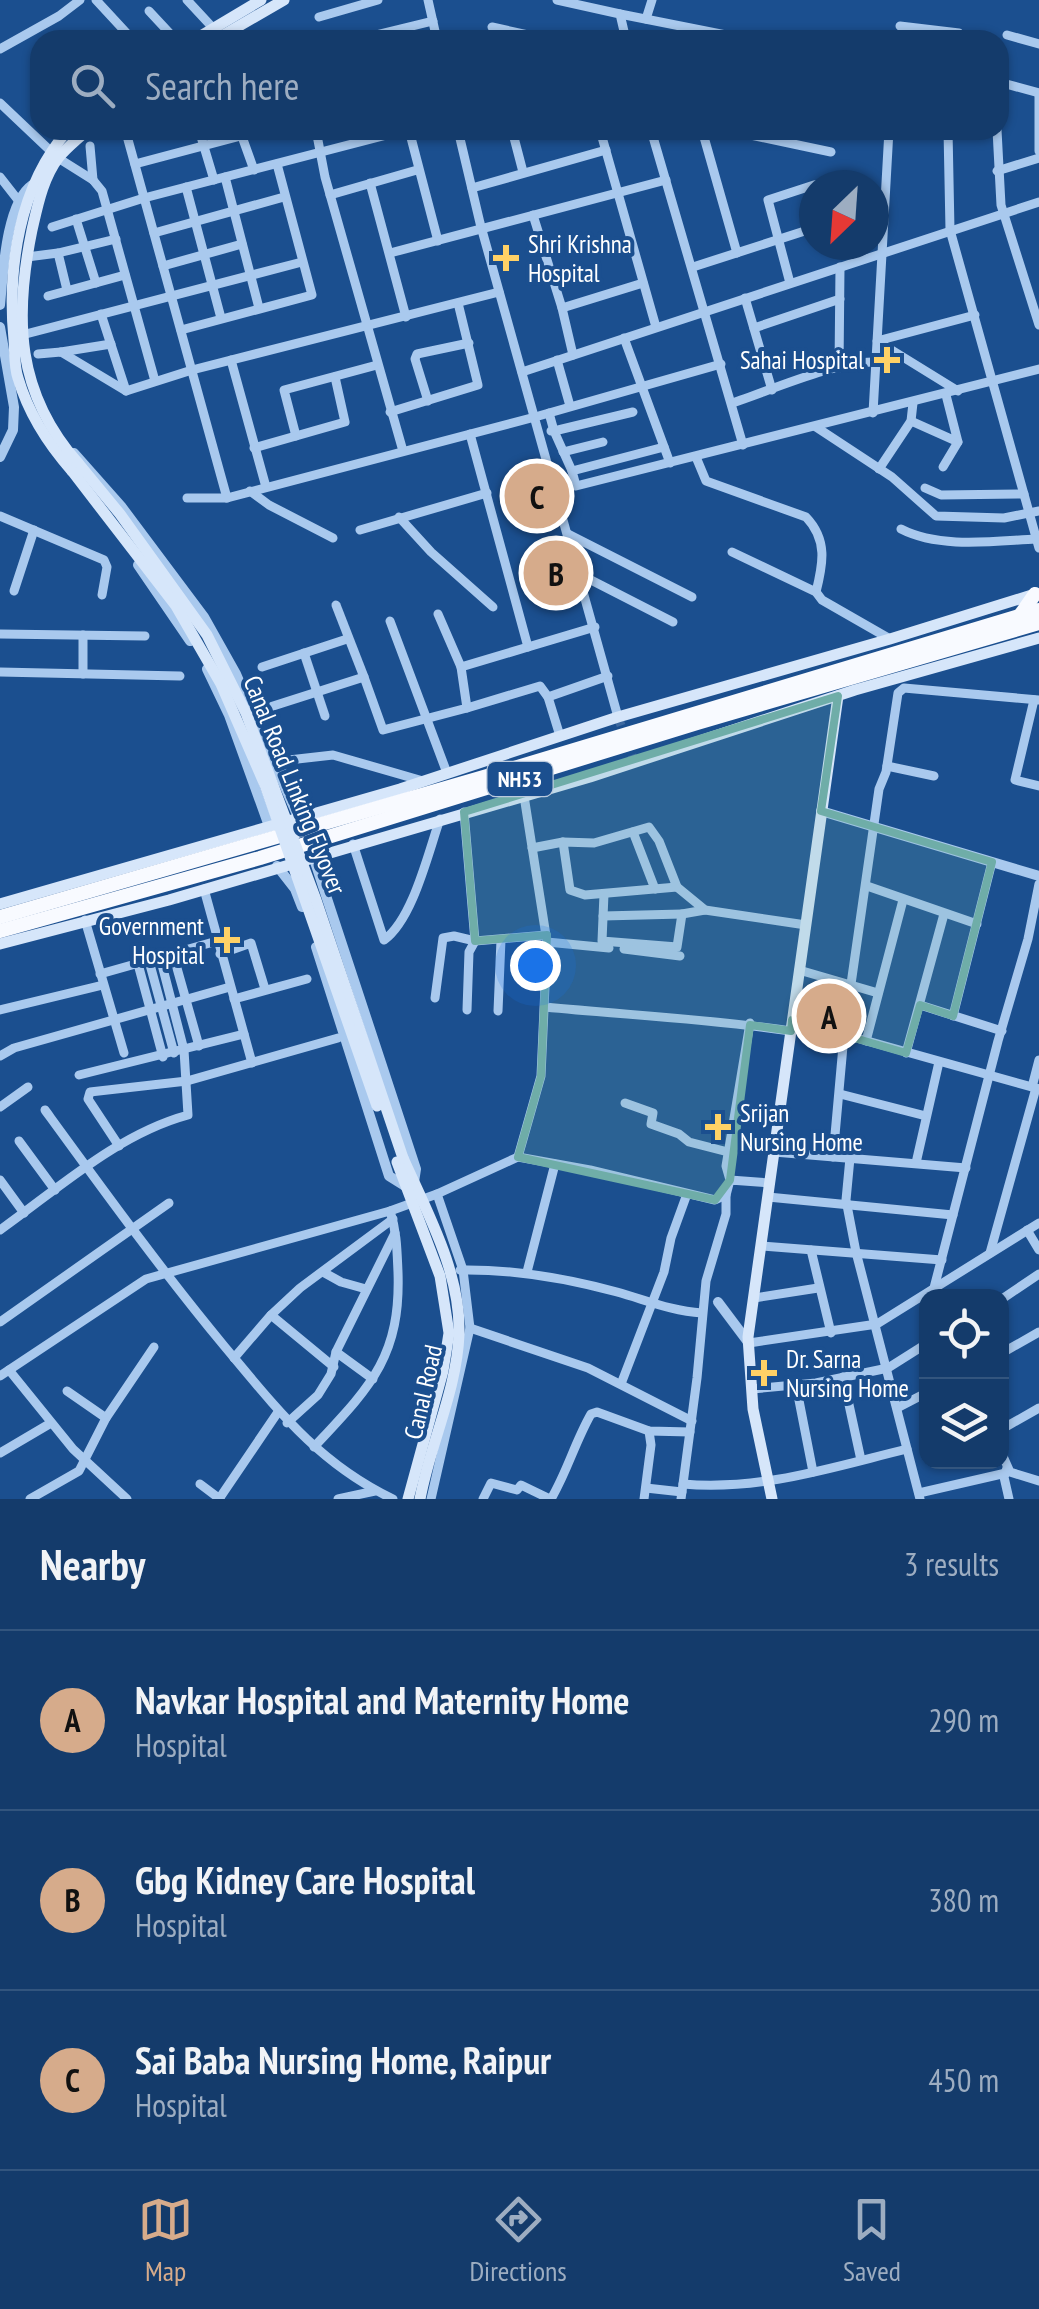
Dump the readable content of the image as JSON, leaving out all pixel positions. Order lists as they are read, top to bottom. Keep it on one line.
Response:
{"streets":{"highway":["NH53"],"main road":["Canal Road Linking Flyover","Canal Road"]},"crossings":[["Canal Road Linking Flyover","Canal Road"]],"places":{"health":["Shri Krishna Hospital","Sahai Hospital","Government Hospital","Srijan Nursing Home","Dr. Sarna Nursing Home"]},"north":"bottom left","page":{"search":"Search here","pins":["C","B","A"],"heading":["Nearby","3 results"],"list":[{"mark":"A","name":"Navkar Hospital and Maternity Home","note":"Hospital","value":"290 m"},{"mark":"B","name":"Gbg Kidney Care Hospital","note":"Hospital","value":"380 m"},{"mark":"C","name":"Sai Baba Nursing Home, Raipur","note":"Hospital","value":"450 m"}],"nav":["Map","Directions","Saved"]}}
